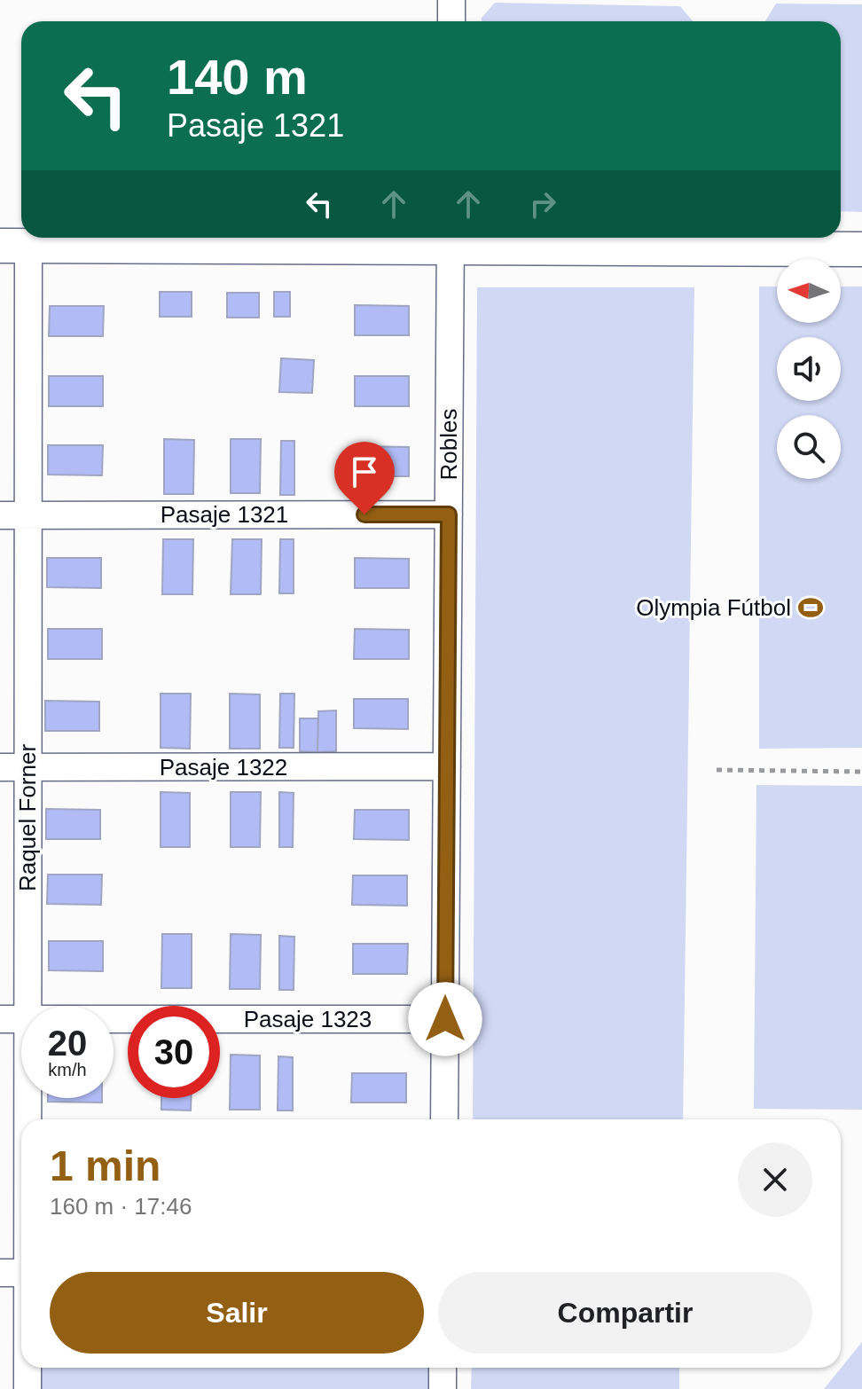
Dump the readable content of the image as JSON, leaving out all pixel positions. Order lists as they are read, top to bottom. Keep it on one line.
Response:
{"streets":{"street":["Robles","Pasaje 1321","Pasaje 1322","Raquel Forner","Pasaje 1323"]},"crossings":[["Robles","Pasaje 1321"],["Robles","Pasaje 1322"],["Robles","Pasaje 1323"],["Pasaje 1321","Raquel Forner"],["Pasaje 1322","Raquel Forner"]],"places":{"sports":["Olympia Fútbol"]},"north":"left","page":{"turn":["140 m","Pasaje 1321"],"speed":"20 km/h","limit":"30","heading":["1 min","160 m · 17:46"],"buttons":["Salir","Compartir"]}}
